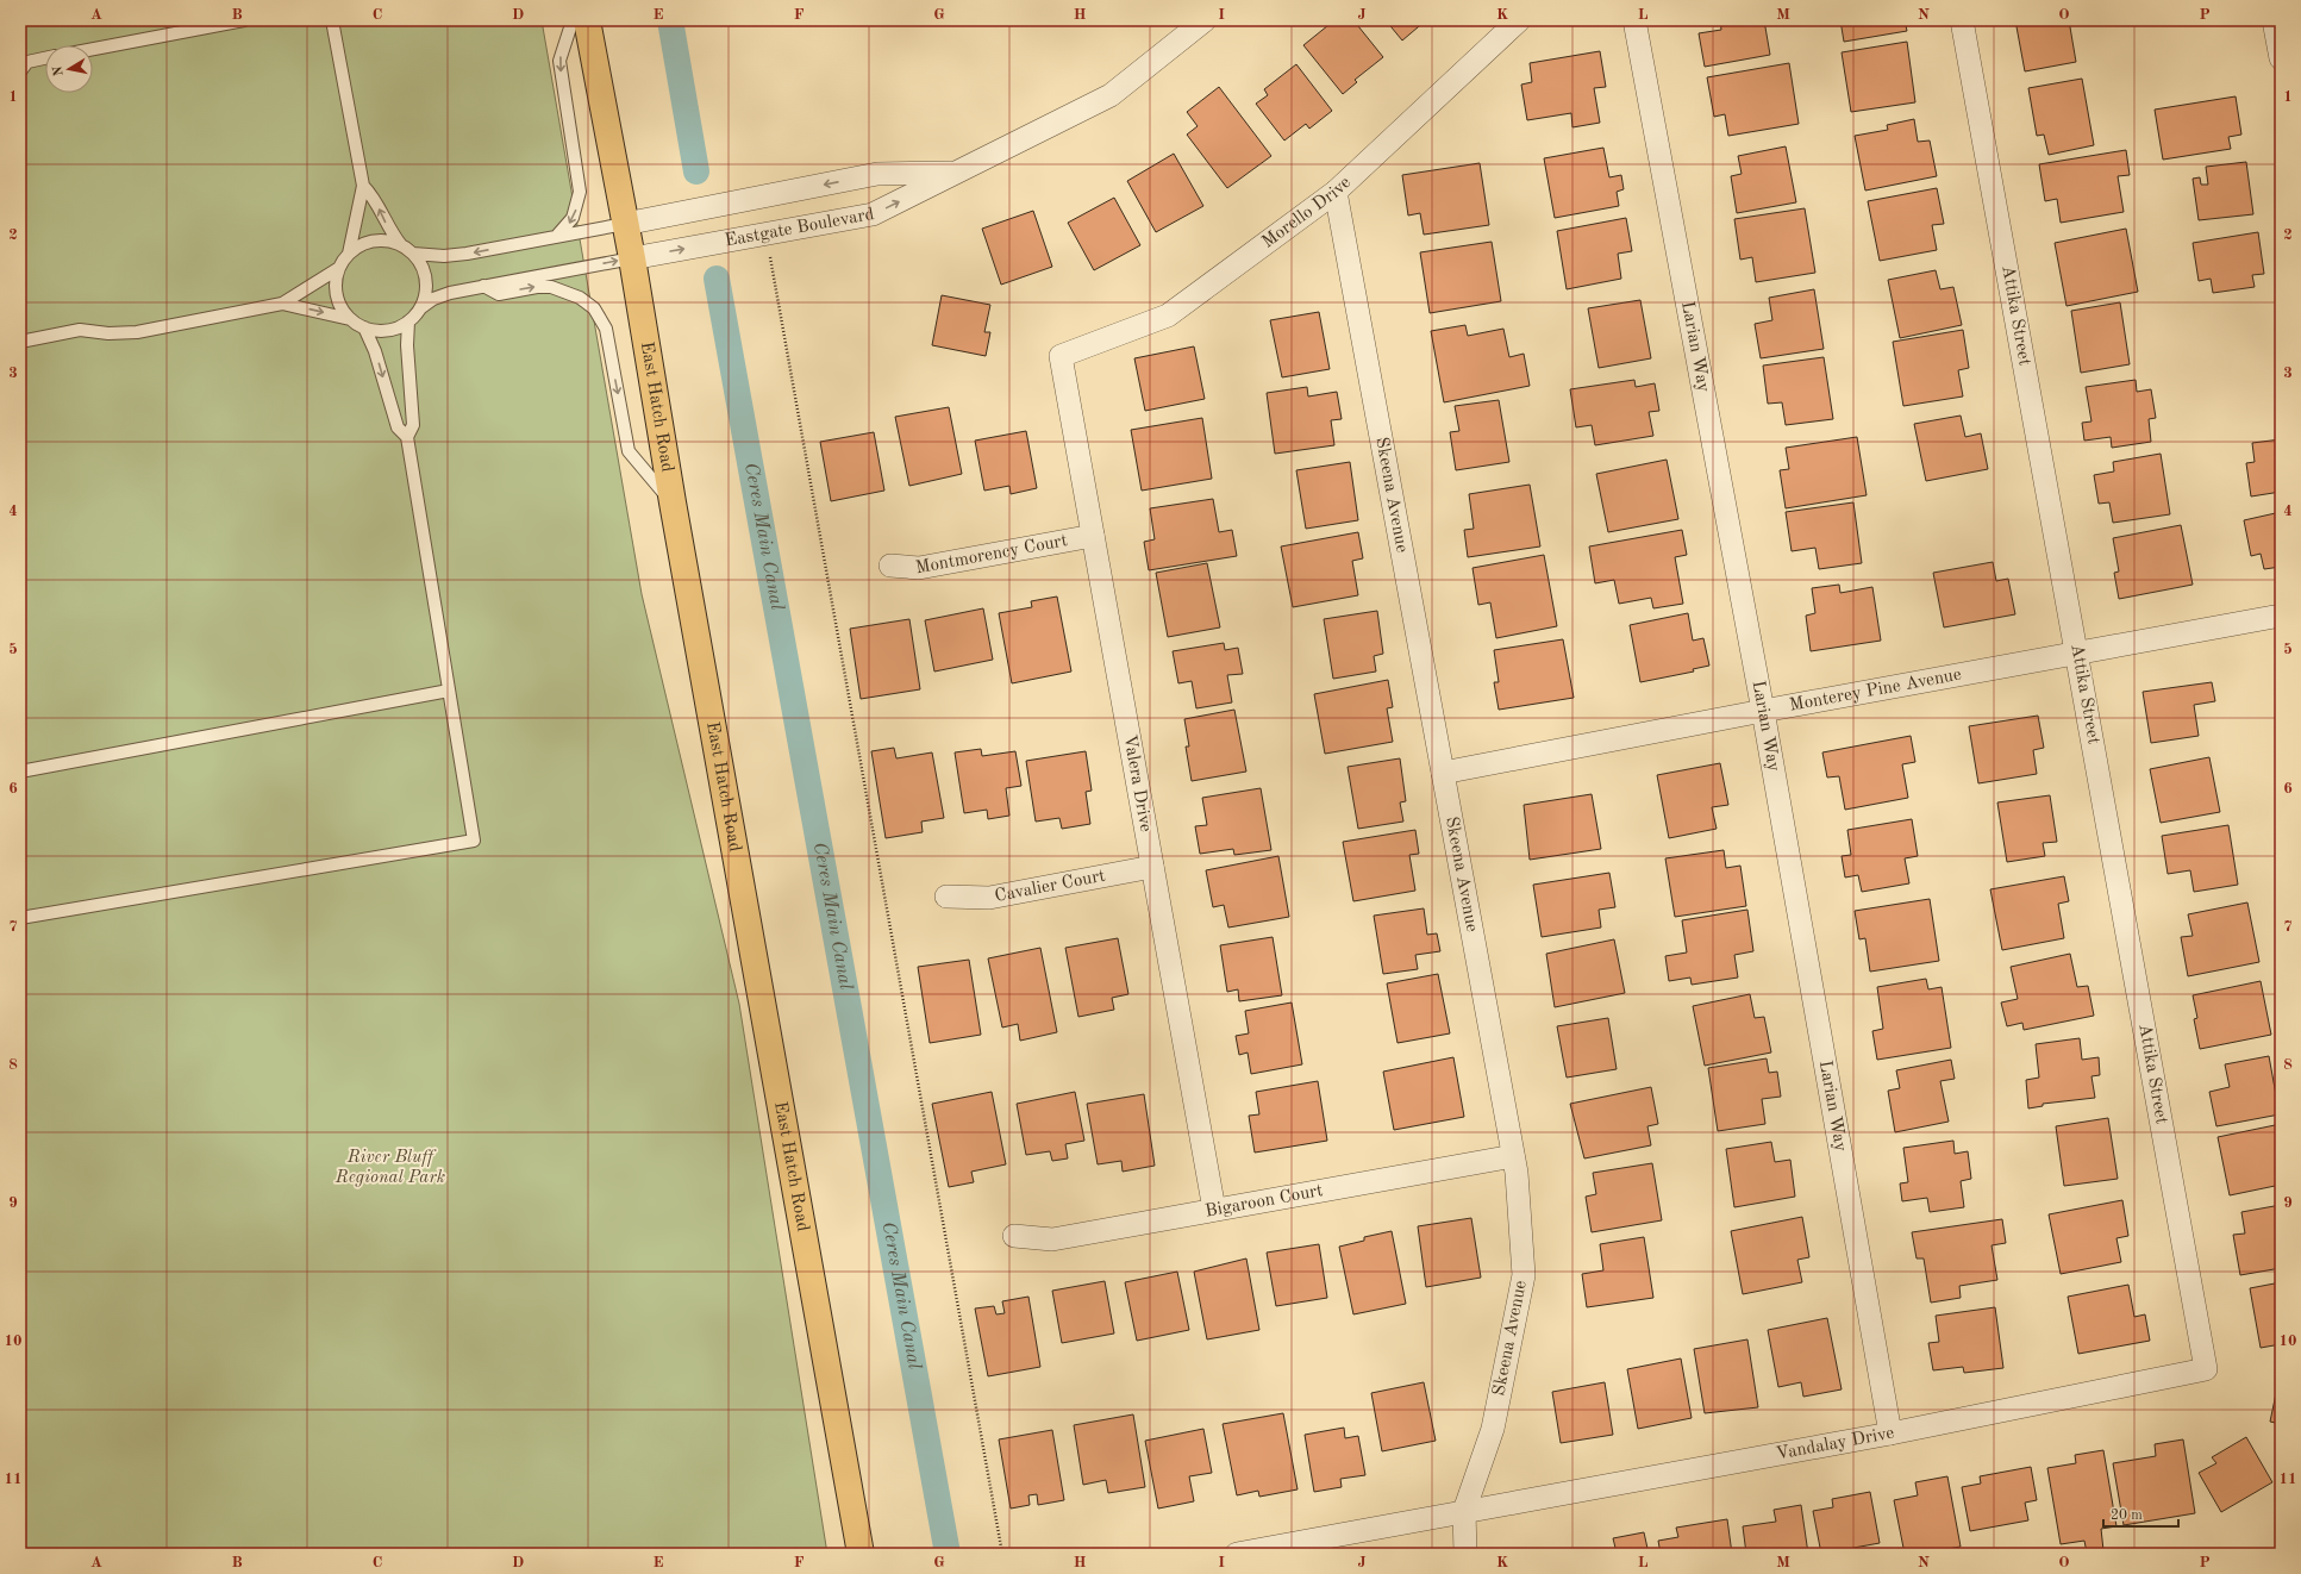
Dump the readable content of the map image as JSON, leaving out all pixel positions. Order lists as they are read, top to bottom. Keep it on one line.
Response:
{"streets":{"main road":["East Hatch Road"],"street":["Morello Drive","Eastgate Boulevard","Attika Street","Larian Way","Skeena Avenue","Montmorency Court","Monterey Pine Avenue","Valera Drive","Cavalier Court","Bigaroon Court","Vandalay Drive"]},"crossings":[["Morello Drive","Skeena Avenue"],["Morello Drive","Valera Drive"],["Eastgate Boulevard","East Hatch Road"],["Attika Street","Monterey Pine Avenue"],["Attika Street","Vandalay Drive"],["Larian Way","Monterey Pine Avenue"],["Larian Way","Vandalay Drive"],["Skeena Avenue","Monterey Pine Avenue"],["Skeena Avenue","Bigaroon Court"],["Skeena Avenue","Vandalay Drive"],["Montmorency Court","Valera Drive"],["Valera Drive","Cavalier Court"],["Valera Drive","Bigaroon Court"]],"water":["Ceres Main Canal"],"parks":["River Bluff Regional Park"],"scale_bar":"20 m","north":"left","grid":{"columns":["A","B","C","D","E","F","G","H","I","J","K","L","M","N","O","P"],"rows":["1","2","3","4","5","6","7","8","9","10","11"]}}
